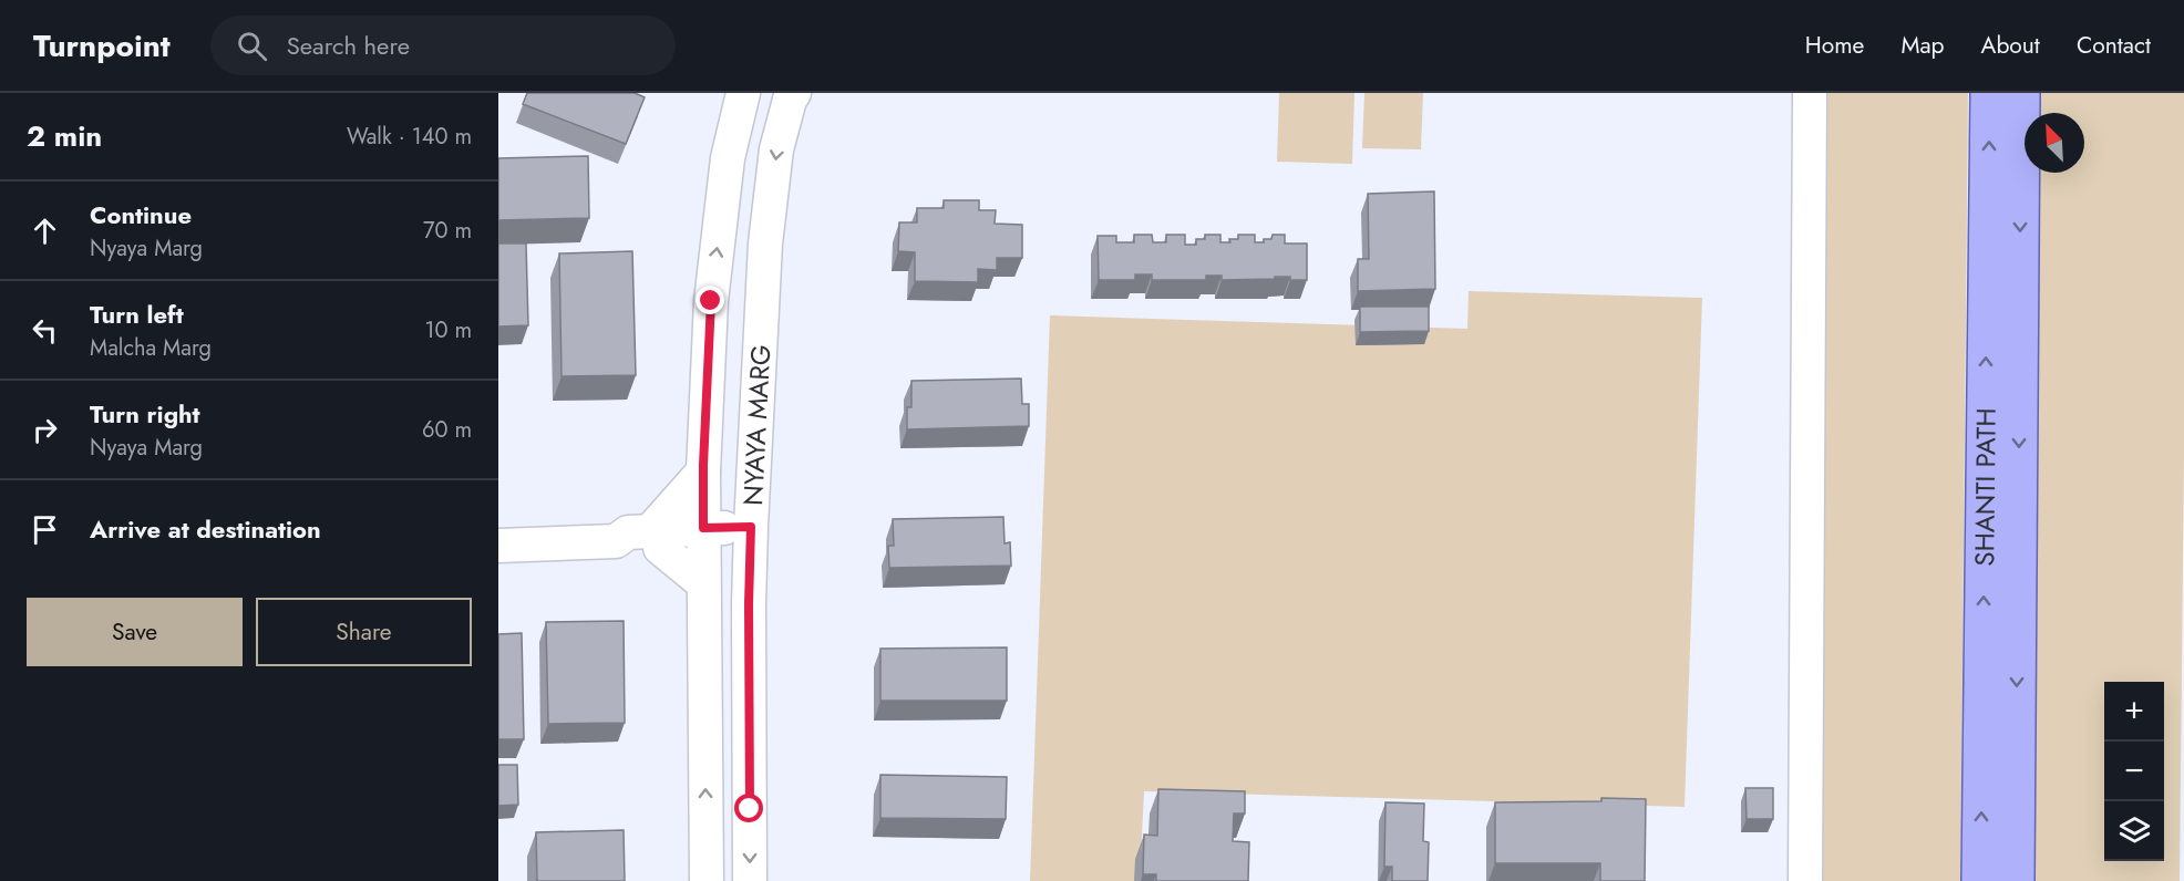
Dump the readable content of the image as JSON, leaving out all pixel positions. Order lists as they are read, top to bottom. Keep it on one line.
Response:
{"streets":{"main road":["SHANTI PATH"],"street":["NYAYA MARG"]},"north":"top left","page":{"header":"Turnpoint","search":"Search here","nav":["Home","Map","About","Contact"],"heading":["2 min","Walk · 140 m"],"list":[["Continue","Nyaya Marg","70 m"],["Turn left","Malcha Marg","10 m"],["Turn right","Nyaya Marg","60 m"],"Arrive at destination"],"buttons":["Save","Share"],"map_buttons":["+","−"]}}
